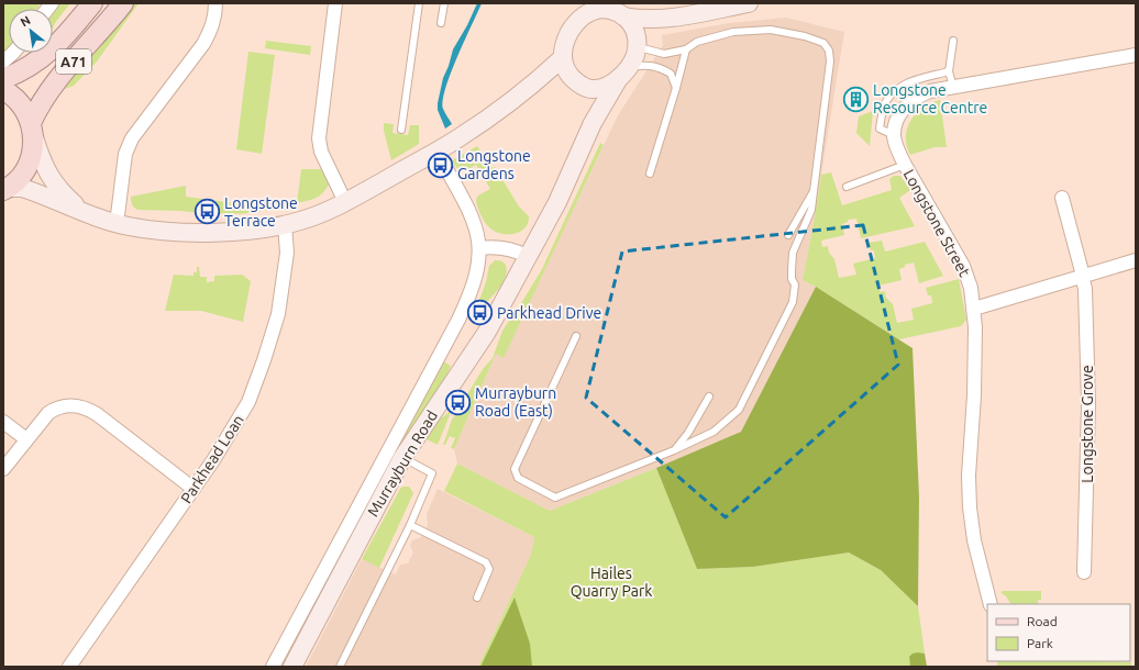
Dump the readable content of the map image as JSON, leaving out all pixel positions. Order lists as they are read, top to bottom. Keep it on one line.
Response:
{"streets":{"main road":["A71"],"street":["Longstone Street","Longstone Grove","Parkhead Loan","Murrayburn Road"]},"parks":["Hailes Quarry Park"],"places":{"building":["Longstone Resource Centre"],"bus stop":["Longstone Gardens","Longstone Terrace","Parkhead Drive","Murrayburn Road (East)"]},"legend":["Road","Park"],"north":"top left"}
